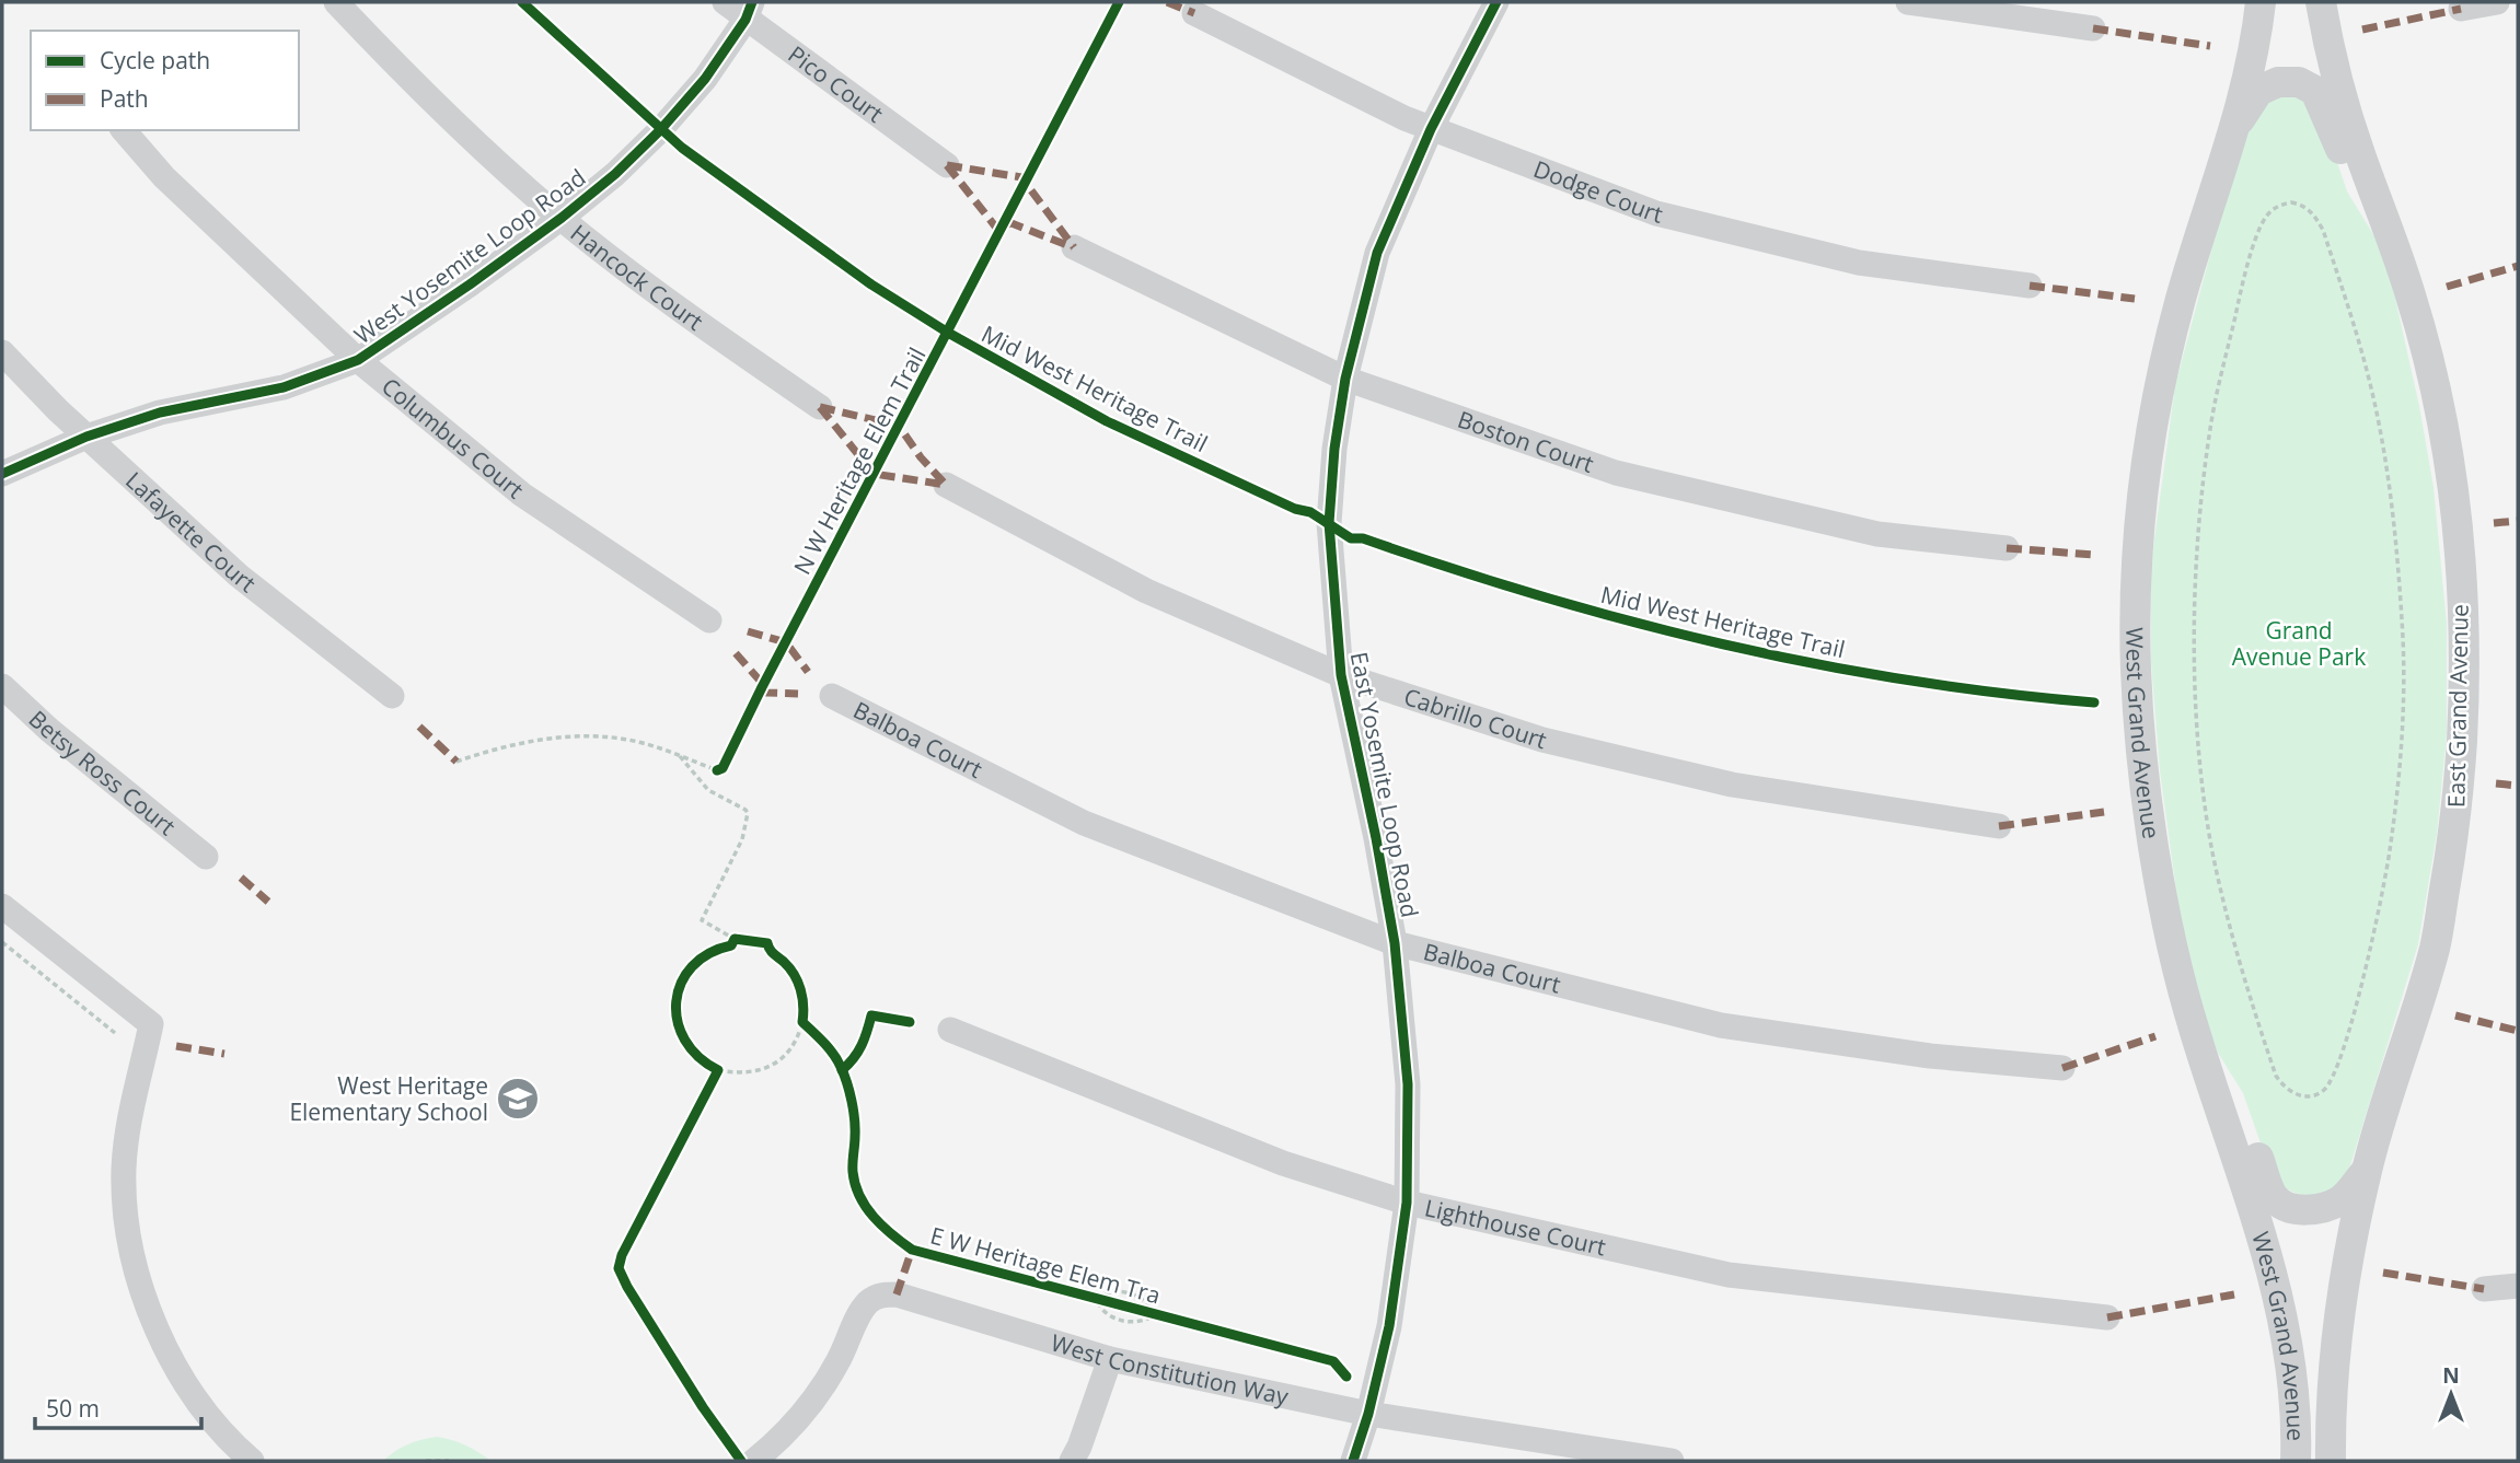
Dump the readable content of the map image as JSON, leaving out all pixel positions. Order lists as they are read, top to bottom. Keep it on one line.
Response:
{"streets":{"street":["Pico Court","Dodge Court","West Yosemite Loop Road","Hancock Court","Columbus Court","Boston Court","Lafayette Court","East Grand Avenue","Cabrillo Court","West Grand Avenue","Balboa Court","Betsy Ross Court","East Yosemite Loop Road","Lighthouse Court","West Constitution Way"],"cycle path":["Mid West Heritage Trail","N W Heritage Elem Trail","E W Heritage Elem Tra"]},"crossings":[["Pico Court","West Yosemite Loop Road"],["Dodge Court","East Yosemite Loop Road"],["West Yosemite Loop Road","Hancock Court"],["West Yosemite Loop Road","Columbus Court"],["West Yosemite Loop Road","Lafayette Court"],["Boston Court","East Yosemite Loop Road"],["Cabrillo Court","East Yosemite Loop Road"],["Balboa Court","East Yosemite Loop Road"],["East Yosemite Loop Road","Lighthouse Court"],["East Yosemite Loop Road","West Constitution Way"]],"parks":["Grand Avenue Park"],"places":{"school or university":["West Heritage Elementary School"]},"legend":["Cycle path","Path"],"scale_bar":"50 m","north":"top"}
